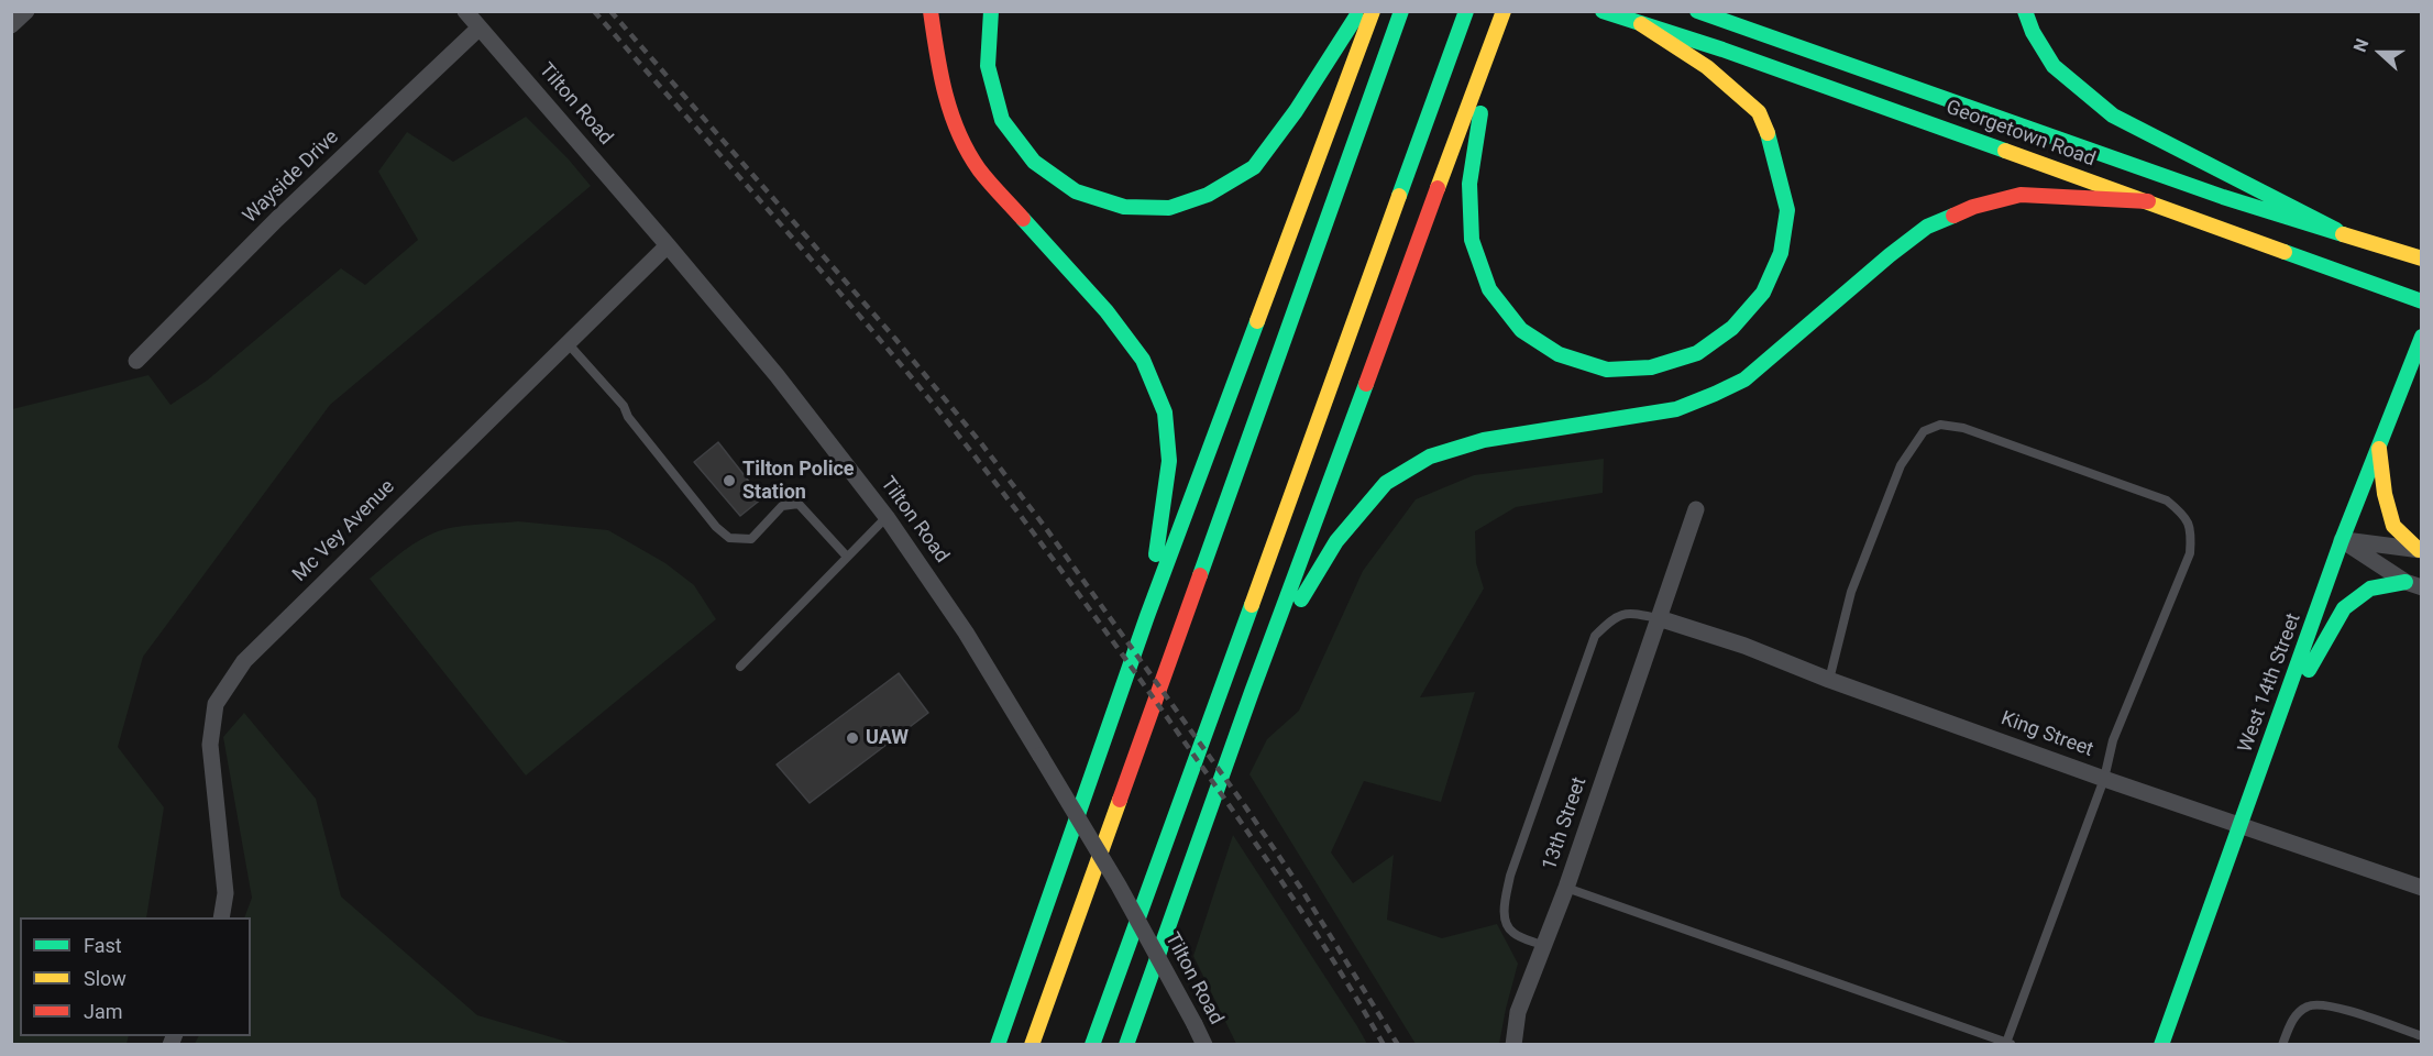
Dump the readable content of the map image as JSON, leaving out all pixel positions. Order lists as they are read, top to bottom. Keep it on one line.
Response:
{"streets":{"main road":["Georgetown Road","West 14th Street"],"street":["Tilton Road","Wayside Drive","Mc Vey Avenue","King Street","13th Street"]},"crossings":[["Tilton Road","Wayside Drive"],["Tilton Road","Mc Vey Avenue"],["West 14th Street","King Street"],["King Street","13th Street"]],"places":["Tilton Police Station","UAW"],"legend":["Fast","Slow","Jam"],"north":"left"}
